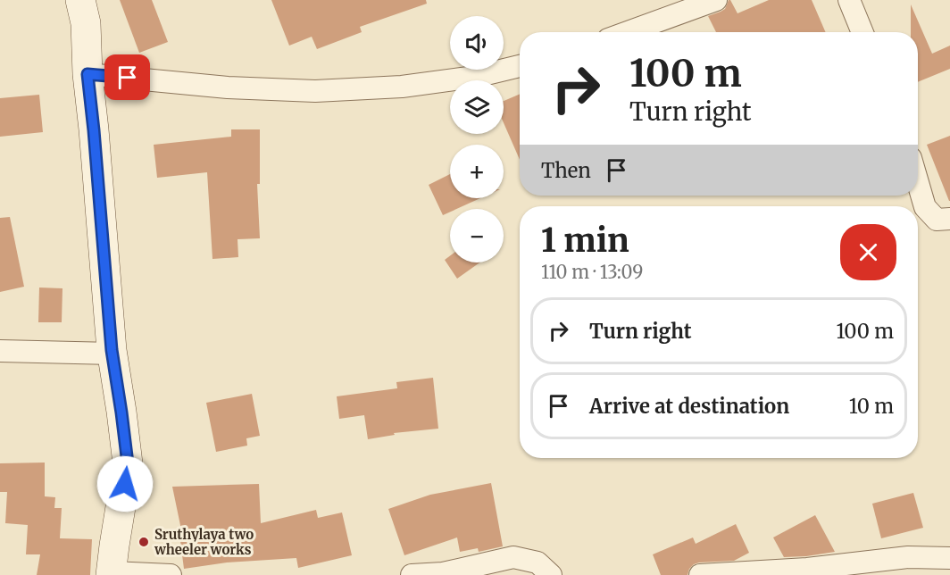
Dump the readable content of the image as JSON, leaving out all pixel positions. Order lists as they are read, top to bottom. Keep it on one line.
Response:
{"places":["Sruthylaya two wheeler works"],"page":{"map_buttons":["+","−"],"turn":["100 m","Turn right"],"then":"Then","heading":["1 min","110 m · 13:09"],"list":[{"name":"Turn right","value":"100 m"},{"name":"Arrive at destination","value":"10 m"}]}}
